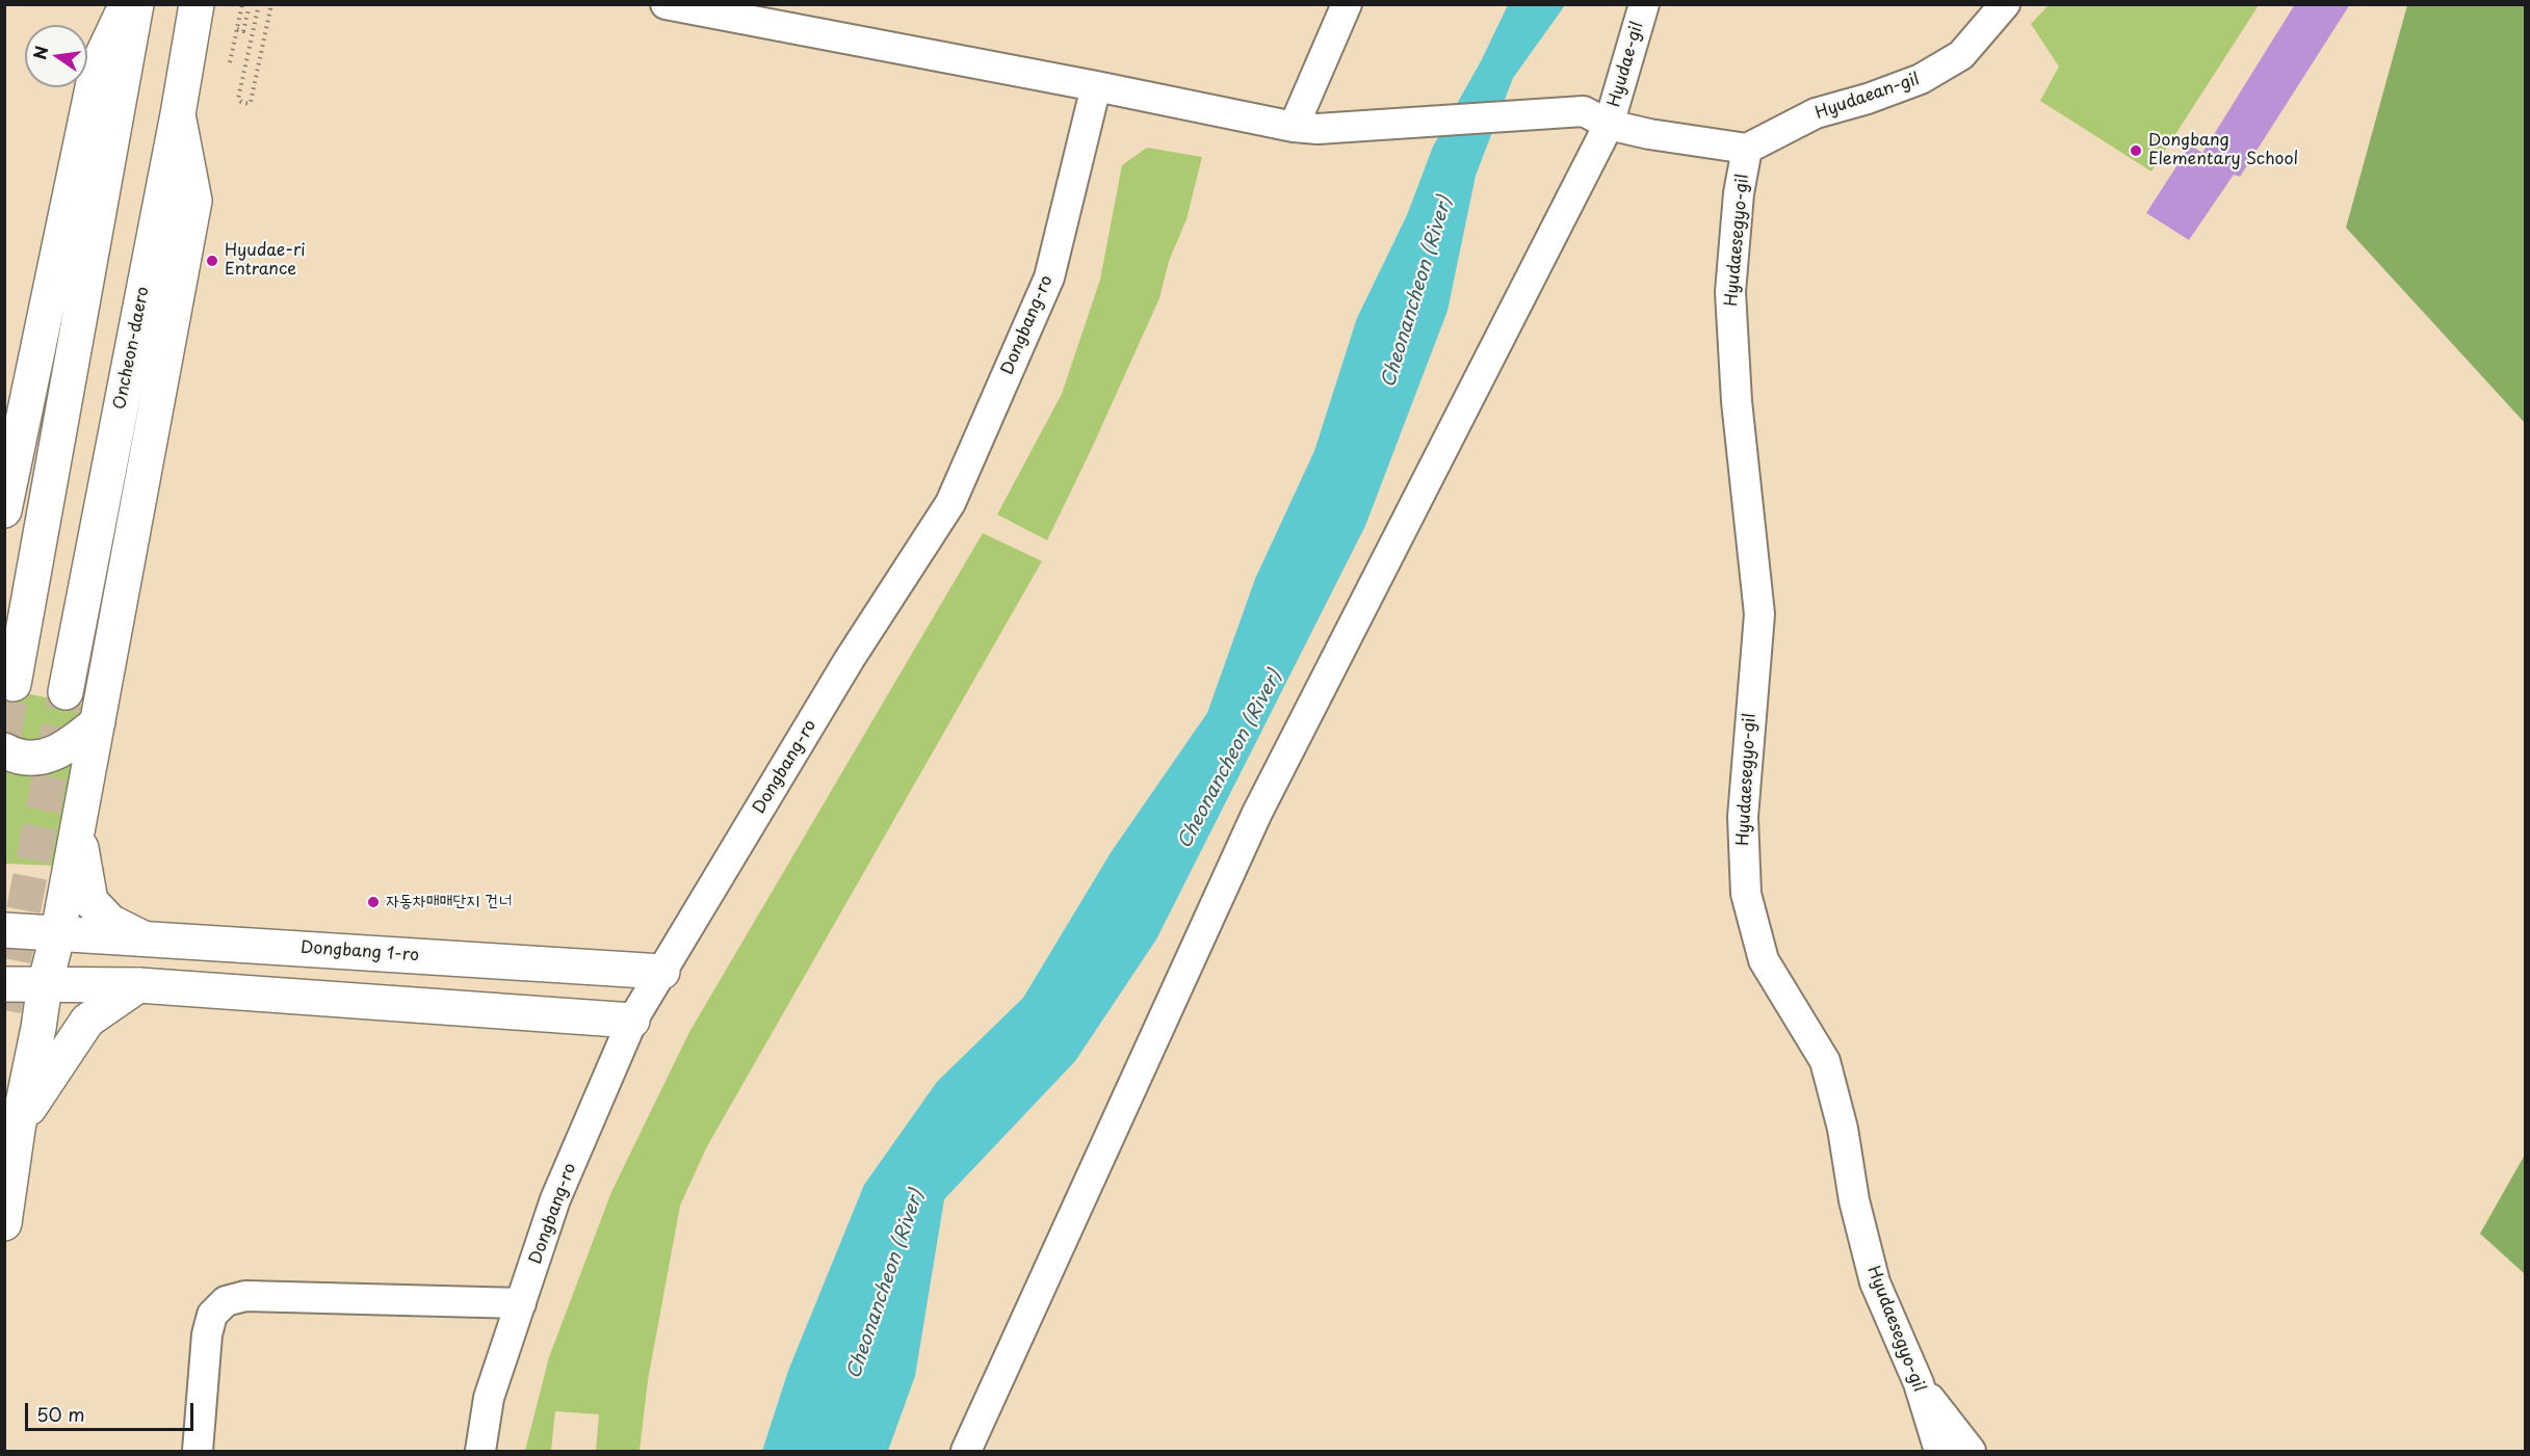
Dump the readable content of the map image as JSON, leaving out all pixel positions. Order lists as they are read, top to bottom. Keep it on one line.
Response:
{"streets":{"main road":["Oncheon-daero","Dongbang 1-ro"],"street":["Hyudae-gil","Hyudaean-gil","Hyudaesegyo-gil","Dongbang-ro"]},"crossings":[["Hyudaean-gil","Hyudaesegyo-gil"],["Dongbang-ro","Dongbang 1-ro"]],"water":["Cheonancheon (River)"],"places":["Dongbang Elementary School","Hyudae-ri Entrance","자동차매매단지 건너"],"scale_bar":"50 m","north":"left"}
